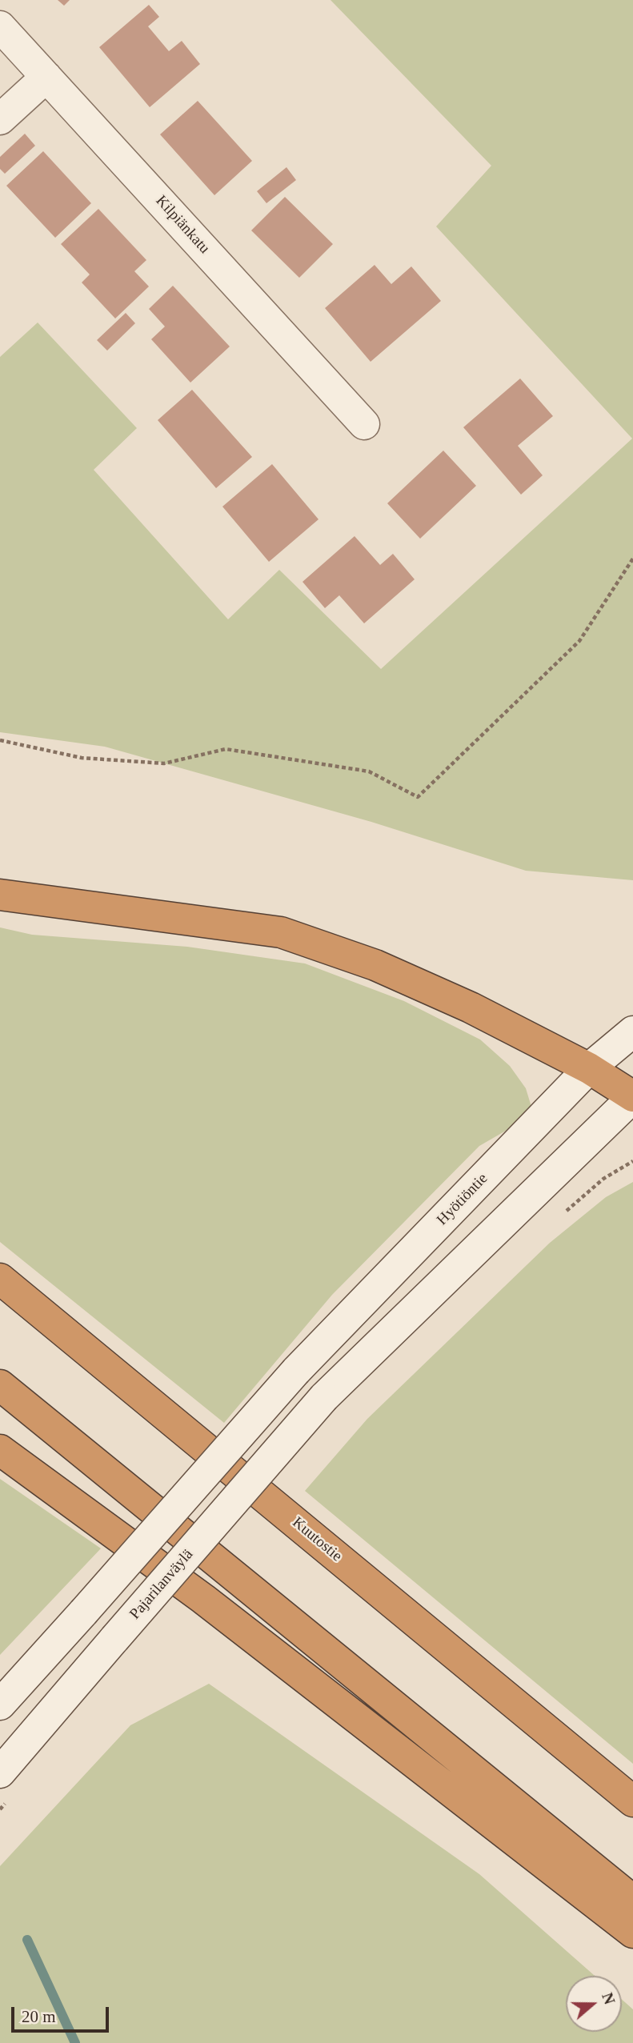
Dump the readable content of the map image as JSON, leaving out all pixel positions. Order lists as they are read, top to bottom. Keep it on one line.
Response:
{"streets":{"highway":["Kuutostie"],"main road":["Kilpiänkatu","Hyötiöntie","Pajarilanväylä"]},"scale_bar":"20 m","north":"right"}
